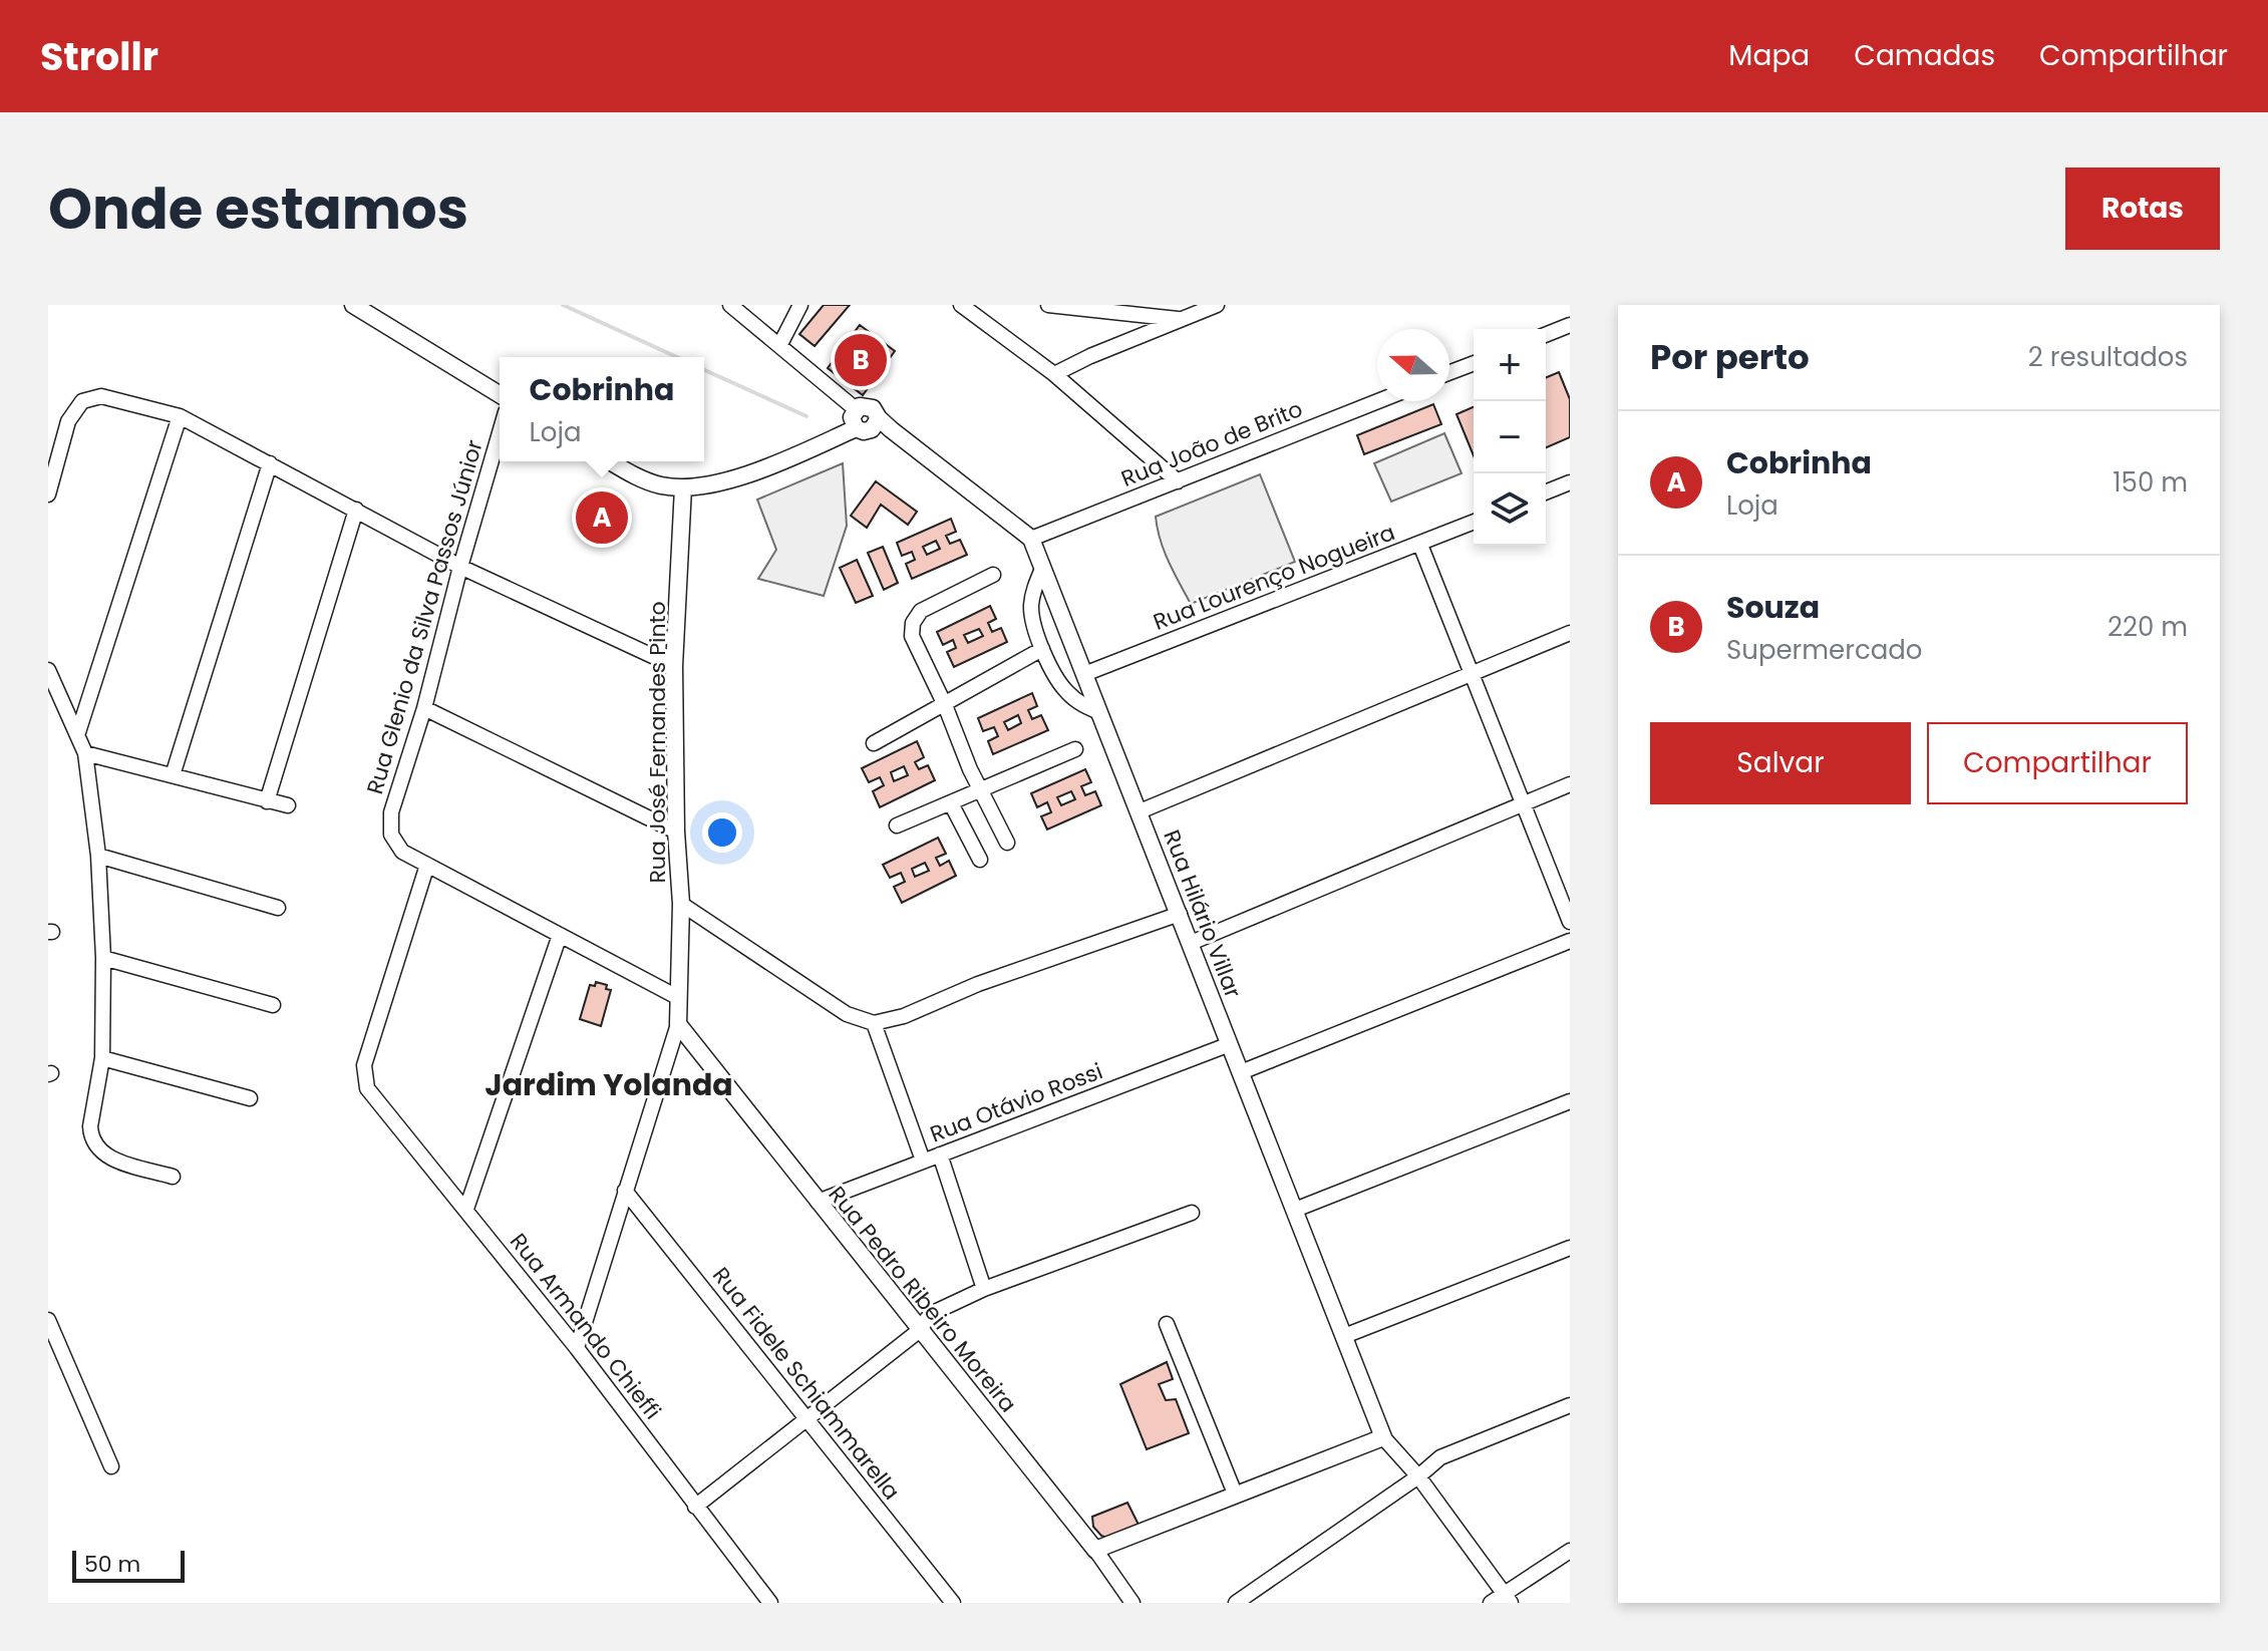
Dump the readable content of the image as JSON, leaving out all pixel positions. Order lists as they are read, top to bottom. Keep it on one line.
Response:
{"streets":{"street":["Rua João de Brito","Rua Lourenço Nogueira","Rua Glenio da Silva Passos Júnior","Rua José Fernandes Pinto","Rua Hilário Villar","Rua Otávio Rossi","Rua Pedro Ribeiro Moreira","Rua Armando Chieffi","Rua Fidele Schiammarella"]},"crossings":[["Rua João de Brito","Rua Hilário Villar"],["Rua Lourenço Nogueira","Rua Hilário Villar"],["Rua Glenio da Silva Passos Júnior","Rua José Fernandes Pinto"],["Rua Glenio da Silva Passos Júnior","Rua Armando Chieffi"],["Rua José Fernandes Pinto","Rua Pedro Ribeiro Moreira"],["Rua Hilário Villar","Rua Otávio Rossi"],["Rua Otávio Rossi","Rua Pedro Ribeiro Moreira"]],"districts":["Jardim Yolanda"],"scale_bar":"50 m","north":"left","page":{"header":"Strollr","nav":["Mapa","Camadas","Compartilhar"],"title":"Onde estamos","buttons":["Rotas",["Salvar","Compartilhar"]],"heading":["Por perto","2 resultados"],"map_buttons":["+","−"],"pins":["B","A"],"popup":["Cobrinha","Loja"],"list":[{"mark":"A","name":"Cobrinha","note":"Loja","value":"150 m"},{"mark":"B","name":"Souza","note":"Supermercado","value":"220 m"}],"scale":"50 m"}}
